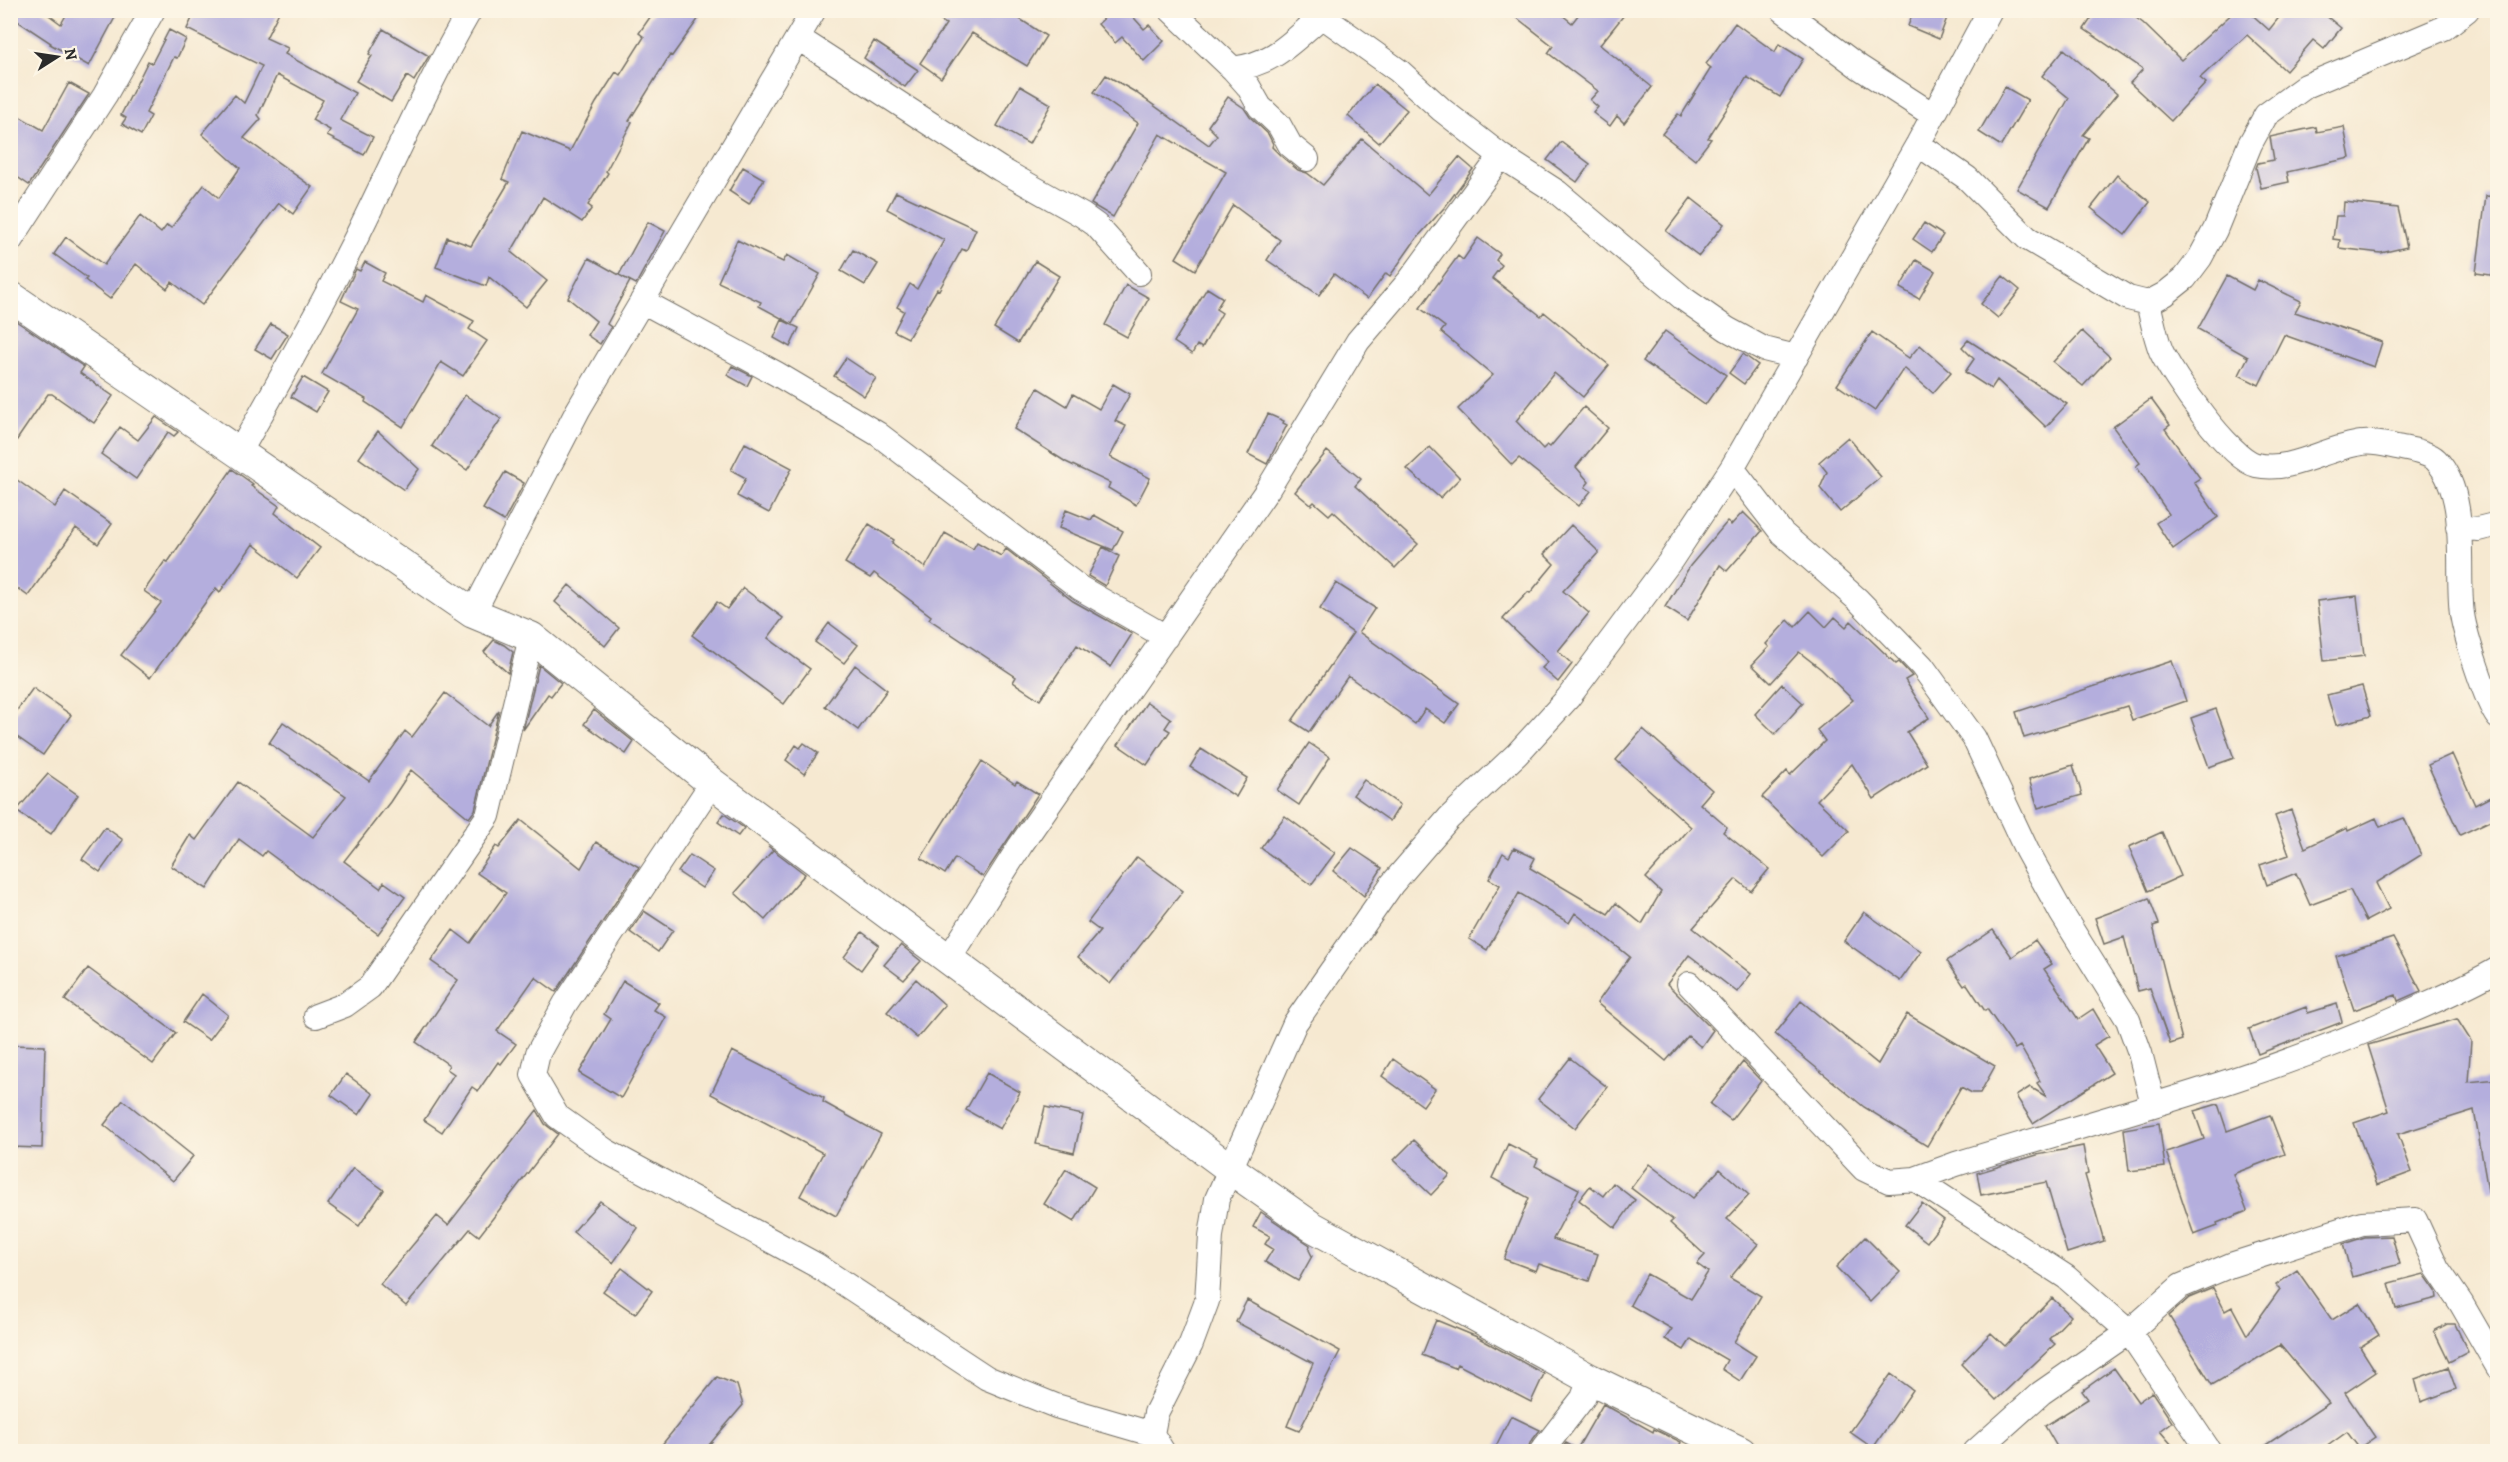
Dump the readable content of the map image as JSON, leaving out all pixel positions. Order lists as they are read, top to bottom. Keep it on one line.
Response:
{"north":"right"}
